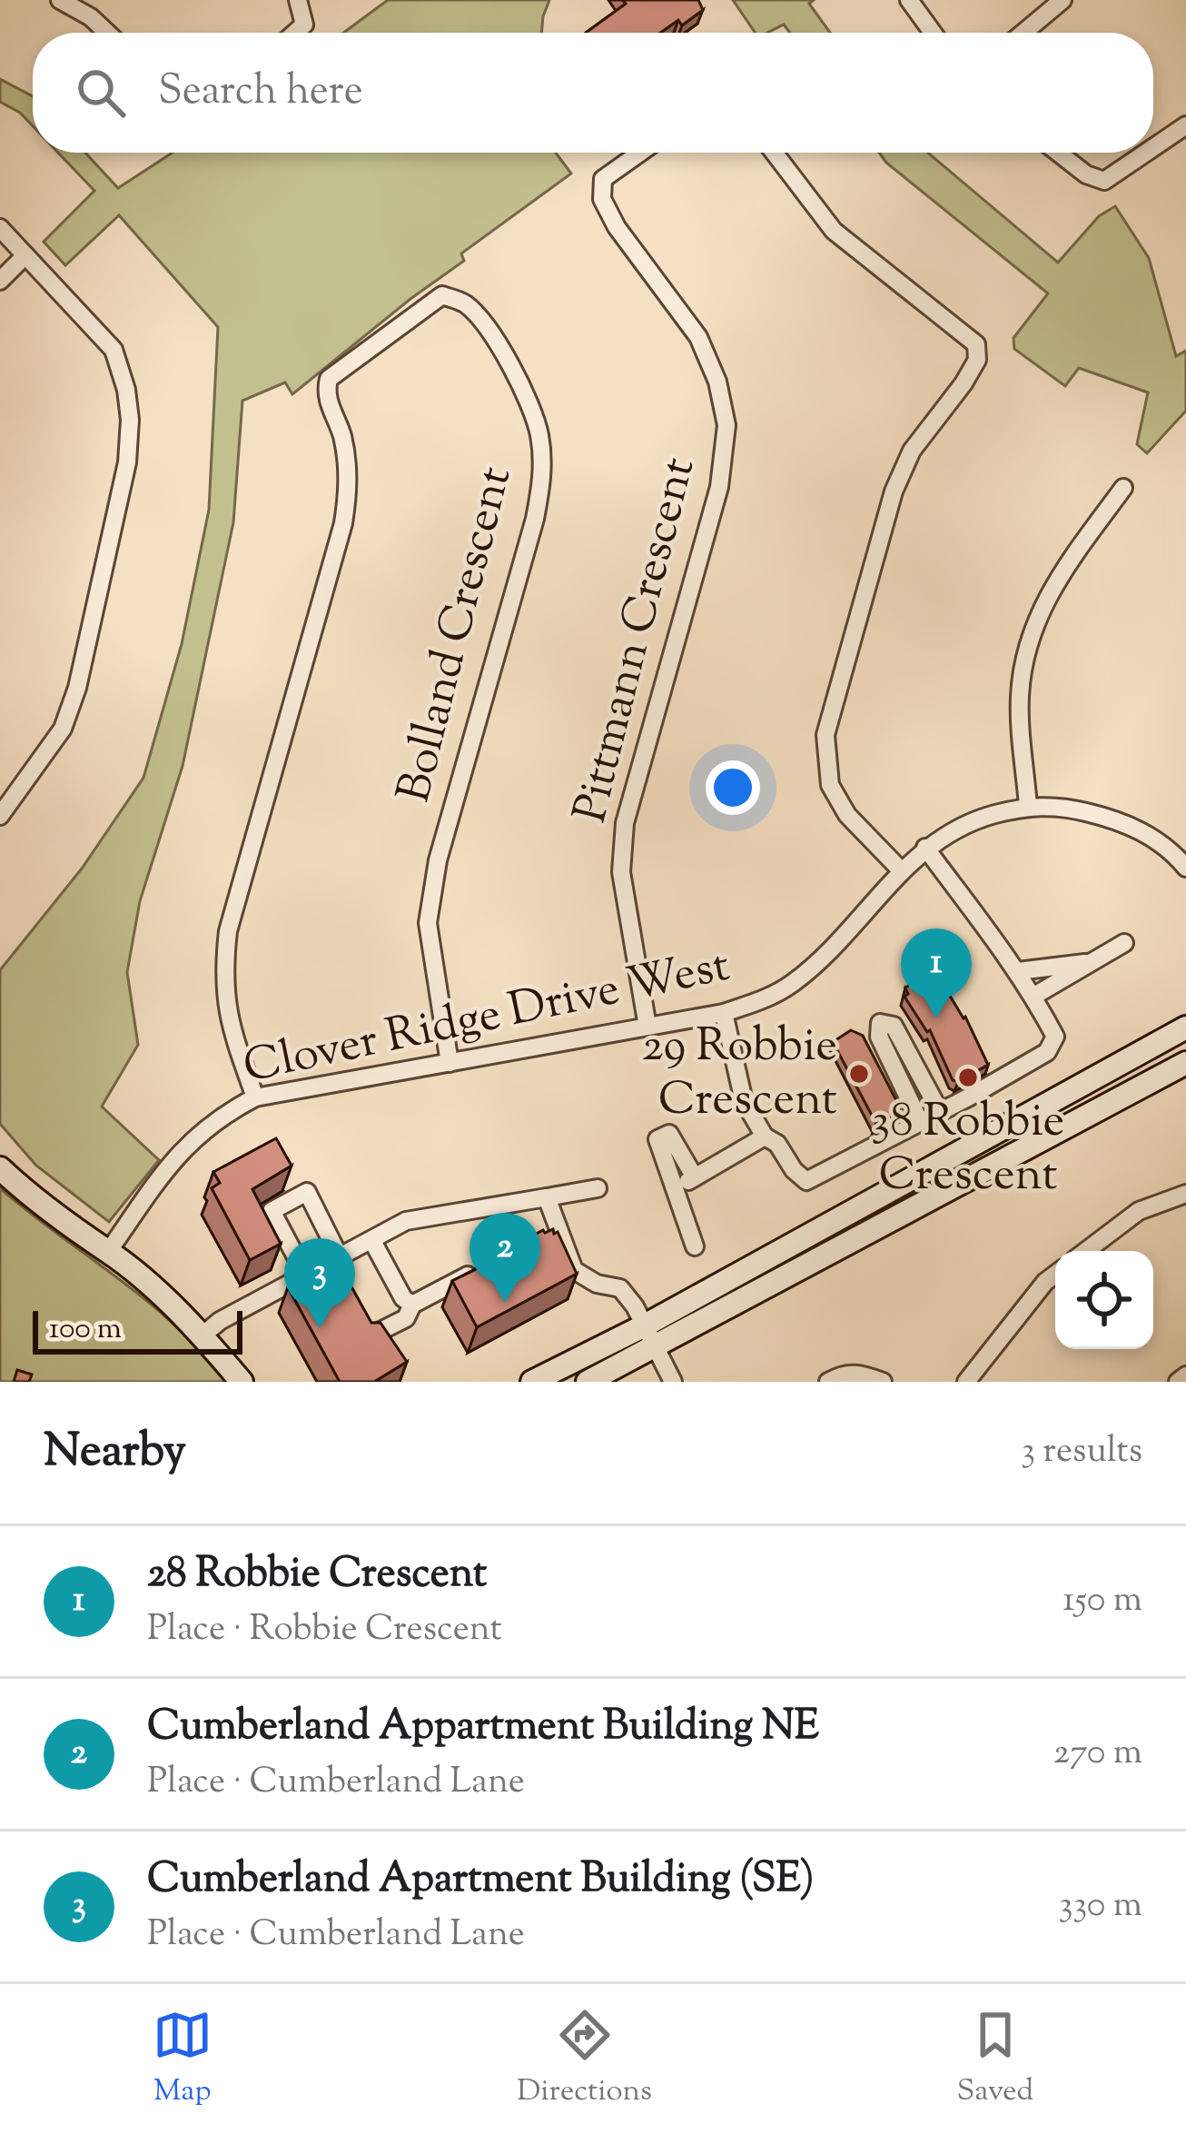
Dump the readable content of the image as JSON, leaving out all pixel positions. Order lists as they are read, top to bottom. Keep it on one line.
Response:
{"streets":{"street":["Bolland Crescent","Pittmann Crescent","Clover Ridge Drive West"]},"crossings":[["Bolland Crescent","Clover Ridge Drive West"],["Pittmann Crescent","Clover Ridge Drive West"]],"places":["29 Robbie Crescent","38 Robbie Crescent"],"scale_bar":"100 m","page":{"search":"Search here","pins":["1","2","3"],"scale":"100 m","heading":["Nearby","3 results"],"list":[{"mark":"1","name":"28 Robbie Crescent","note":"Place · Robbie Crescent","value":"150 m"},{"mark":"2","name":"Cumberland Appartment Building NE","note":"Place · Cumberland Lane","value":"270 m"},{"mark":"3","name":"Cumberland Apartment Building (SE)","note":"Place · Cumberland Lane","value":"330 m"}],"nav":["Map","Directions","Saved"]}}
